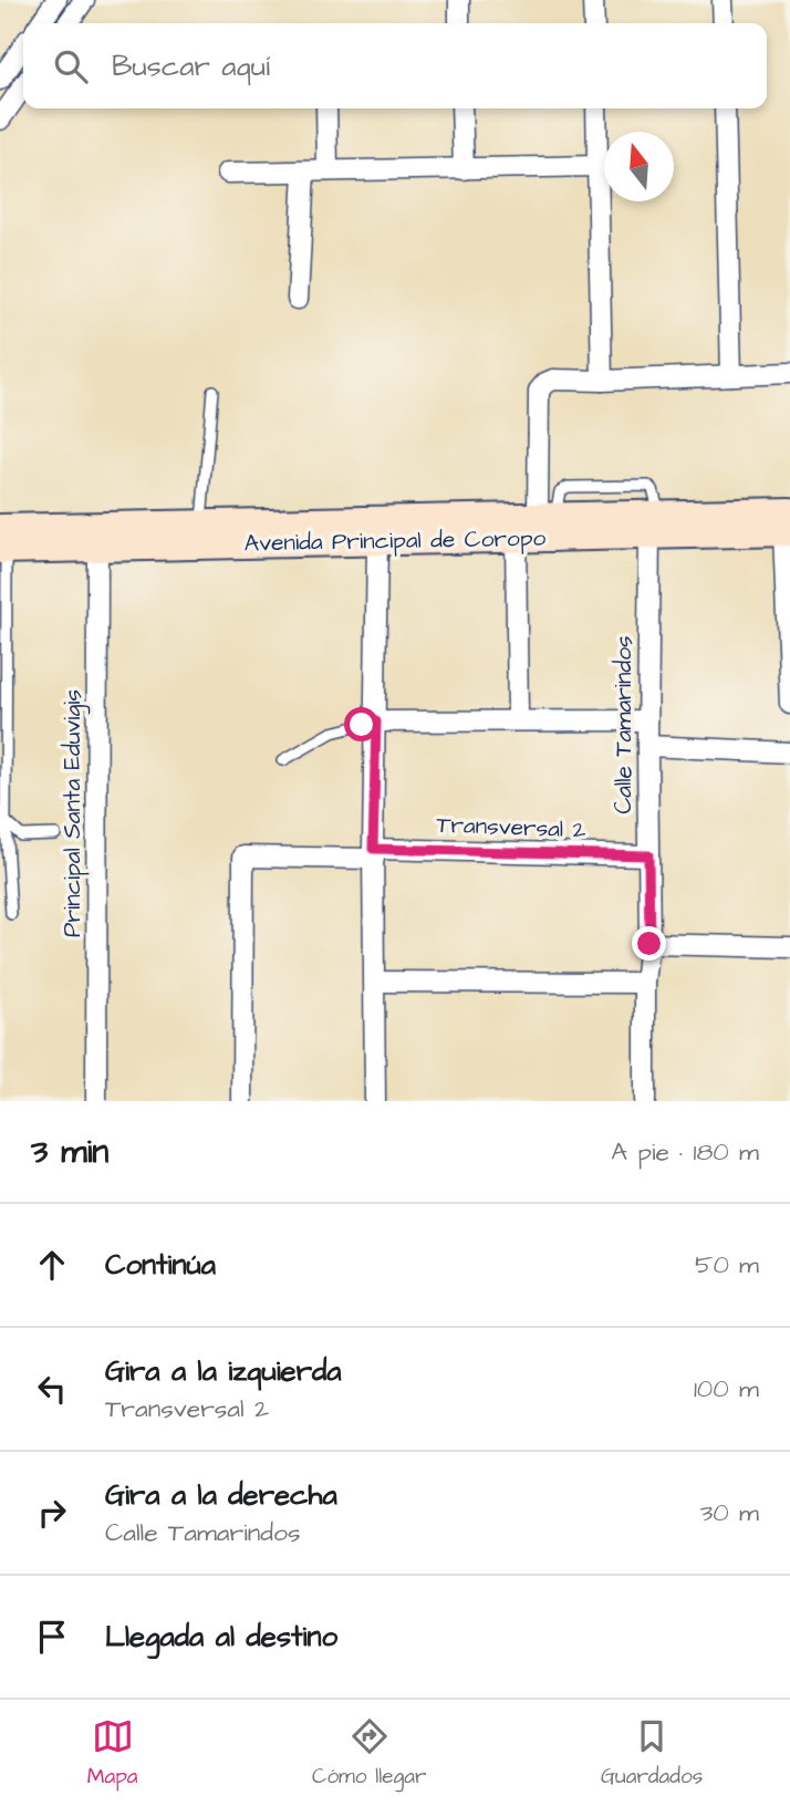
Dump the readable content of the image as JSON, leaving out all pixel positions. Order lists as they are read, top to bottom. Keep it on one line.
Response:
{"streets":{"main road":["Avenida Principal de Coropo"],"street":["Calle Tamarindos","Principal Santa Eduvigis","Transversal 2"]},"crossings":[["Avenida Principal de Coropo","Calle Tamarindos"],["Avenida Principal de Coropo","Principal Santa Eduvigis"],["Calle Tamarindos","Transversal 2"]],"north":"top","page":{"search":"Buscar aquí","heading":["3 min","A pie · 180 m"],"list":[["Continúa","50 m"],["Gira a la izquierda","Transversal 2","100 m"],["Gira a la derecha","Calle Tamarindos","30 m"],"Llegada al destino"],"nav":["Mapa","Cómo llegar","Guardados"]}}
